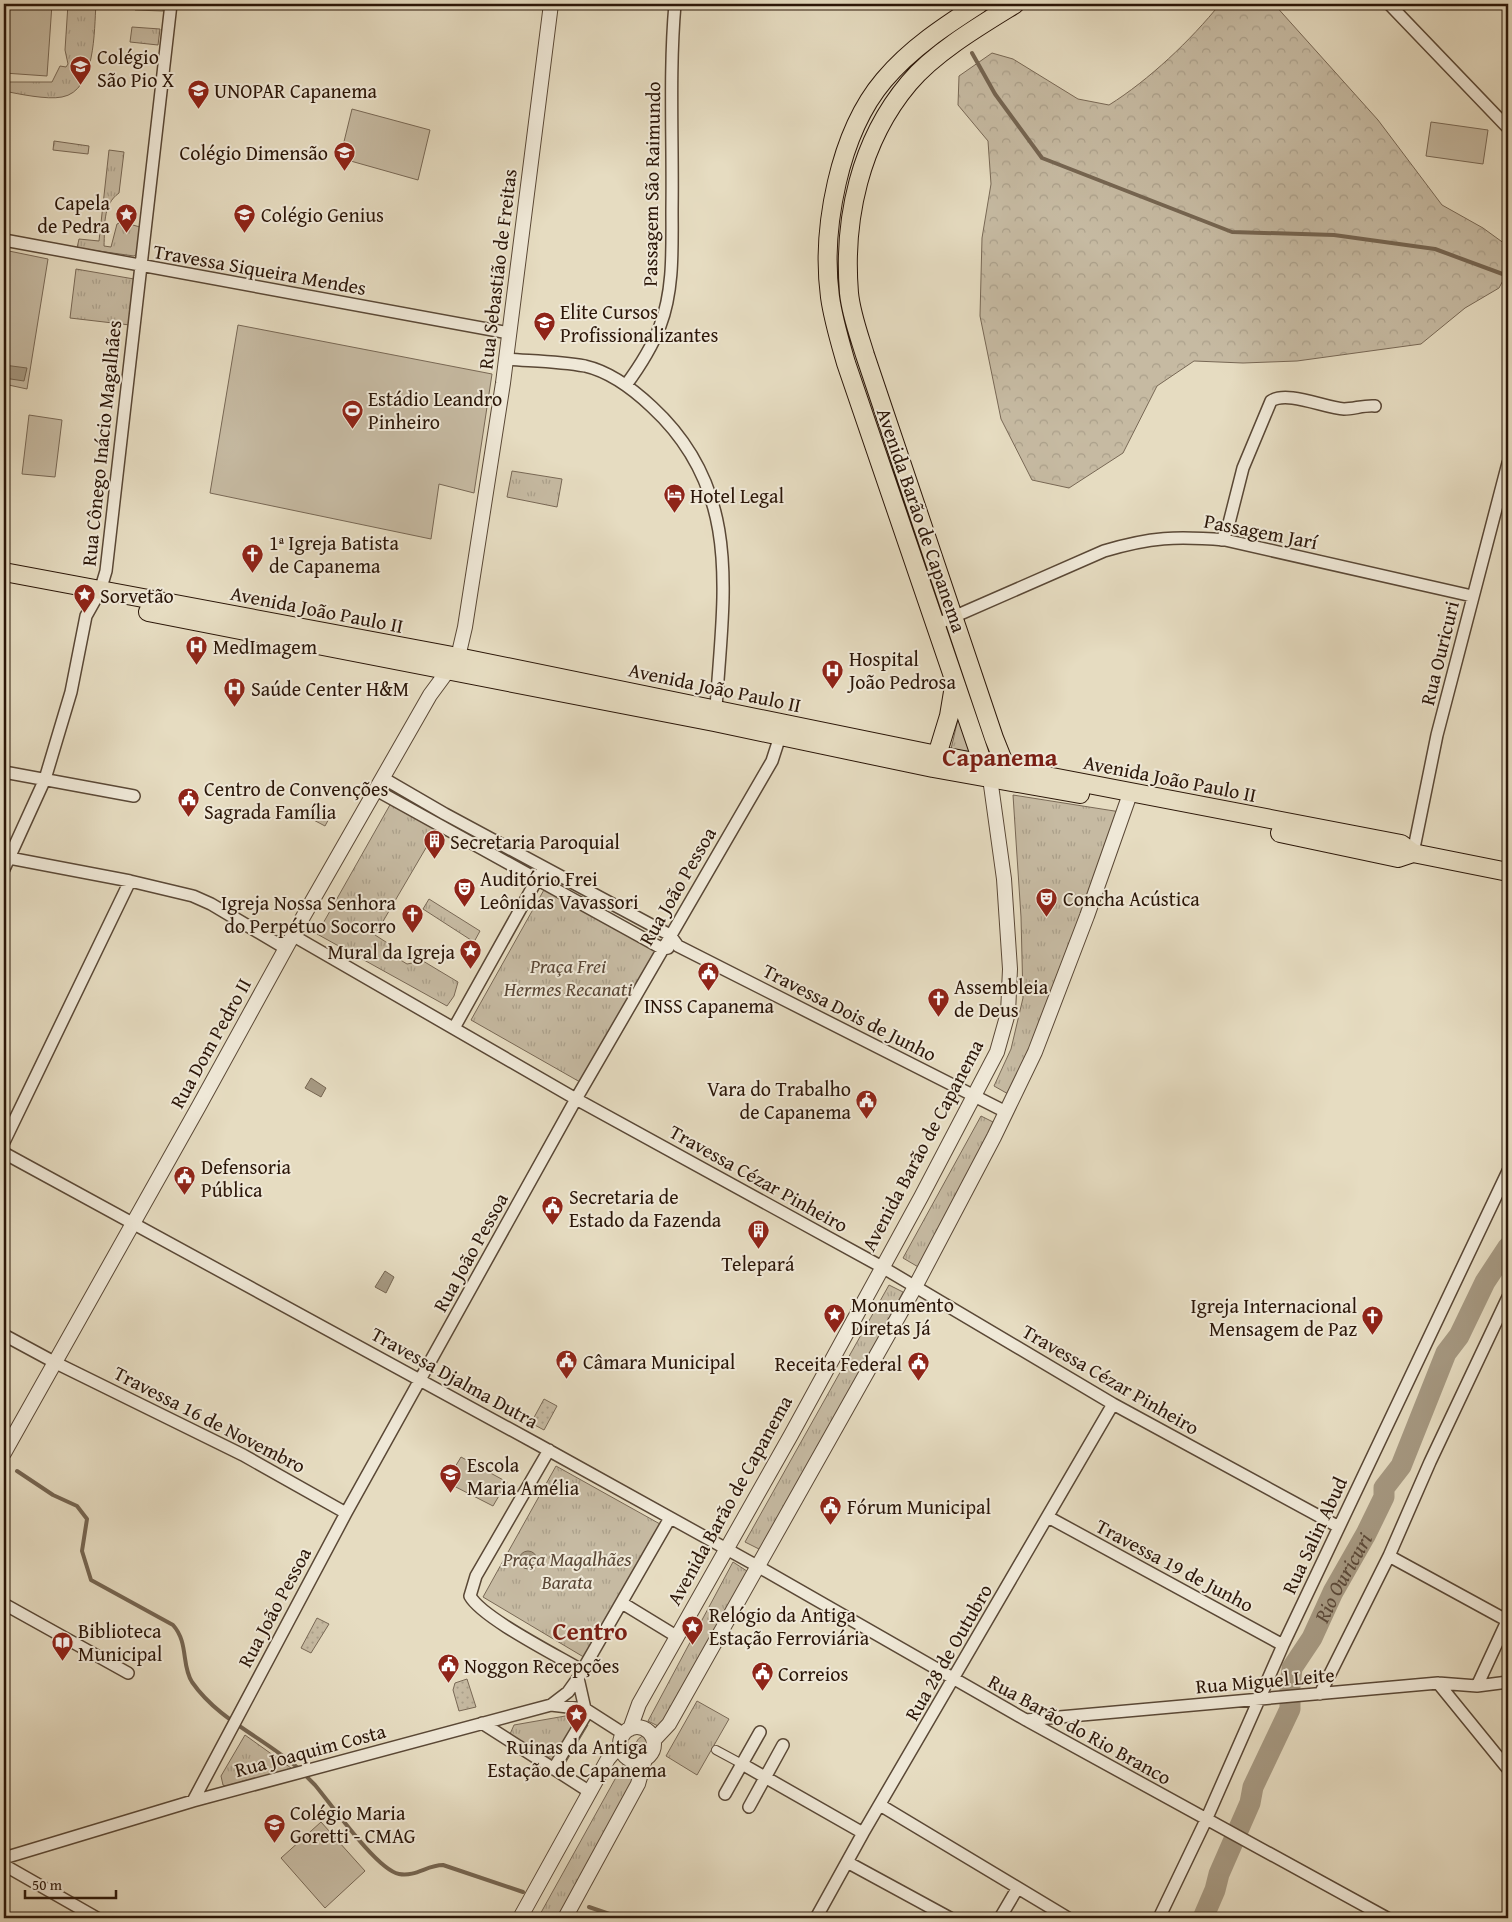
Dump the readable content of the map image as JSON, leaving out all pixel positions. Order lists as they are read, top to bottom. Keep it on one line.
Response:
{"streets":{"main road":["Avenida Barão de Capanema","Avenida João Paulo II"],"street":["Passagem São Raimundo","Travessa Siqueira Mendes","Rua Sebastião de Freitas","Rua Cônego Inácio Magalhães","Passagem Jarí","Rua Ouricuri","Rua João Pessoa","Travessa Dois de Junho","Rua Dom Pedro II","Travessa Cézar Pinheiro","Travessa Djalma Dutra","Travessa 16 de Novembro","Rua Salin Abud","Travessa 19 de Junho","Rua 28 de Outubro","Rua Miguel Leite","Rua Barão do Rio Branco","Rua Joaquim Costa"]},"crossings":[["Travessa Siqueira Mendes","Rua Sebastião de Freitas"],["Travessa Siqueira Mendes","Rua Cônego Inácio Magalhães"],["Rua Sebastião de Freitas","Avenida João Paulo II"],["Rua Sebastião de Freitas","Rua Dom Pedro II"],["Rua Cônego Inácio Magalhães","Avenida João Paulo II"],["Avenida Barão de Capanema","Passagem Jarí"],["Avenida Barão de Capanema","Avenida João Paulo II"],["Avenida Barão de Capanema","Travessa Dois de Junho"],["Avenida Barão de Capanema","Travessa Cézar Pinheiro"],["Avenida Barão de Capanema","Travessa Djalma Dutra"],["Avenida Barão de Capanema","Rua Joaquim Costa"],["Passagem Jarí","Rua Ouricuri"],["Avenida João Paulo II","Rua Ouricuri"],["Avenida João Paulo II","Rua João Pessoa"],["Avenida João Paulo II","Rua Dom Pedro II"],["Rua João Pessoa","Travessa Cézar Pinheiro"],["Rua João Pessoa","Travessa Djalma Dutra"],["Rua João Pessoa","Travessa 16 de Novembro"],["Rua João Pessoa","Rua Joaquim Costa"],["Rua Dom Pedro II","Travessa Cézar Pinheiro"],["Rua Dom Pedro II","Travessa Djalma Dutra"],["Rua Dom Pedro II","Travessa 16 de Novembro"],["Travessa Cézar Pinheiro","Rua Salin Abud"],["Travessa Cézar Pinheiro","Rua 28 de Outubro"],["Travessa Djalma Dutra","Rua Barão do Rio Branco"],["Rua Salin Abud","Travessa 19 de Junho"],["Rua Salin Abud","Rua Miguel Leite"],["Rua Salin Abud","Rua Barão do Rio Branco"],["Travessa 19 de Junho","Rua 28 de Outubro"],["Rua 28 de Outubro","Rua Barão do Rio Branco"],["Rua Miguel Leite","Rua Barão do Rio Branco"]],"districts":["Capanema","Centro"],"water":["Rio Ouricuri"],"parks":["Praça Frei Hermes Recanati","Praça Magalhães Barata"],"places":{"school or university":["Colégio São Pio X","UNOPAR Capanema","Colégio Dimensão","Colégio Genius","Elite Cursos Profissionalizantes","Escola Maria Amélia","Colégio Maria Goretti - CMAG"],"place":["Capela de Pedra","Sorvetão","Mural da Igreja","Monumento Diretas Já","Relógio da Antiga Estação Ferroviária","Ruinas da Antiga Estação de Capanema"],"sports":["Estádio Leandro Pinheiro"],"hotel":["Hotel Legal"],"church":["1ª Igreja Batista de Capanema","Igreja Nossa Senhora do Perpétuo Socorro","Assembleia de Deus","Igreja Internacional Mensagem de Paz"],"hospital":["MedImagem","Hospital João Pedrosa","Saúde Center H&M"],"public building":["Centro de Convenções Sagrada Família","INSS Capanema","Vara do Trabalho de Capanema","Defensoria Pública","Secretaria de Estado da Fazenda","Câmara Municipal","Receita Federal","Fórum Municipal","Noggon Recepções","Correios"],"building":["Secretaria Paroquial","Telepará"],"theatre":["Auditório Frei Leônidas Vavassori","Concha Acústica"],"library":["Biblioteca Municipal"]},"scale_bar":"50 m"}
